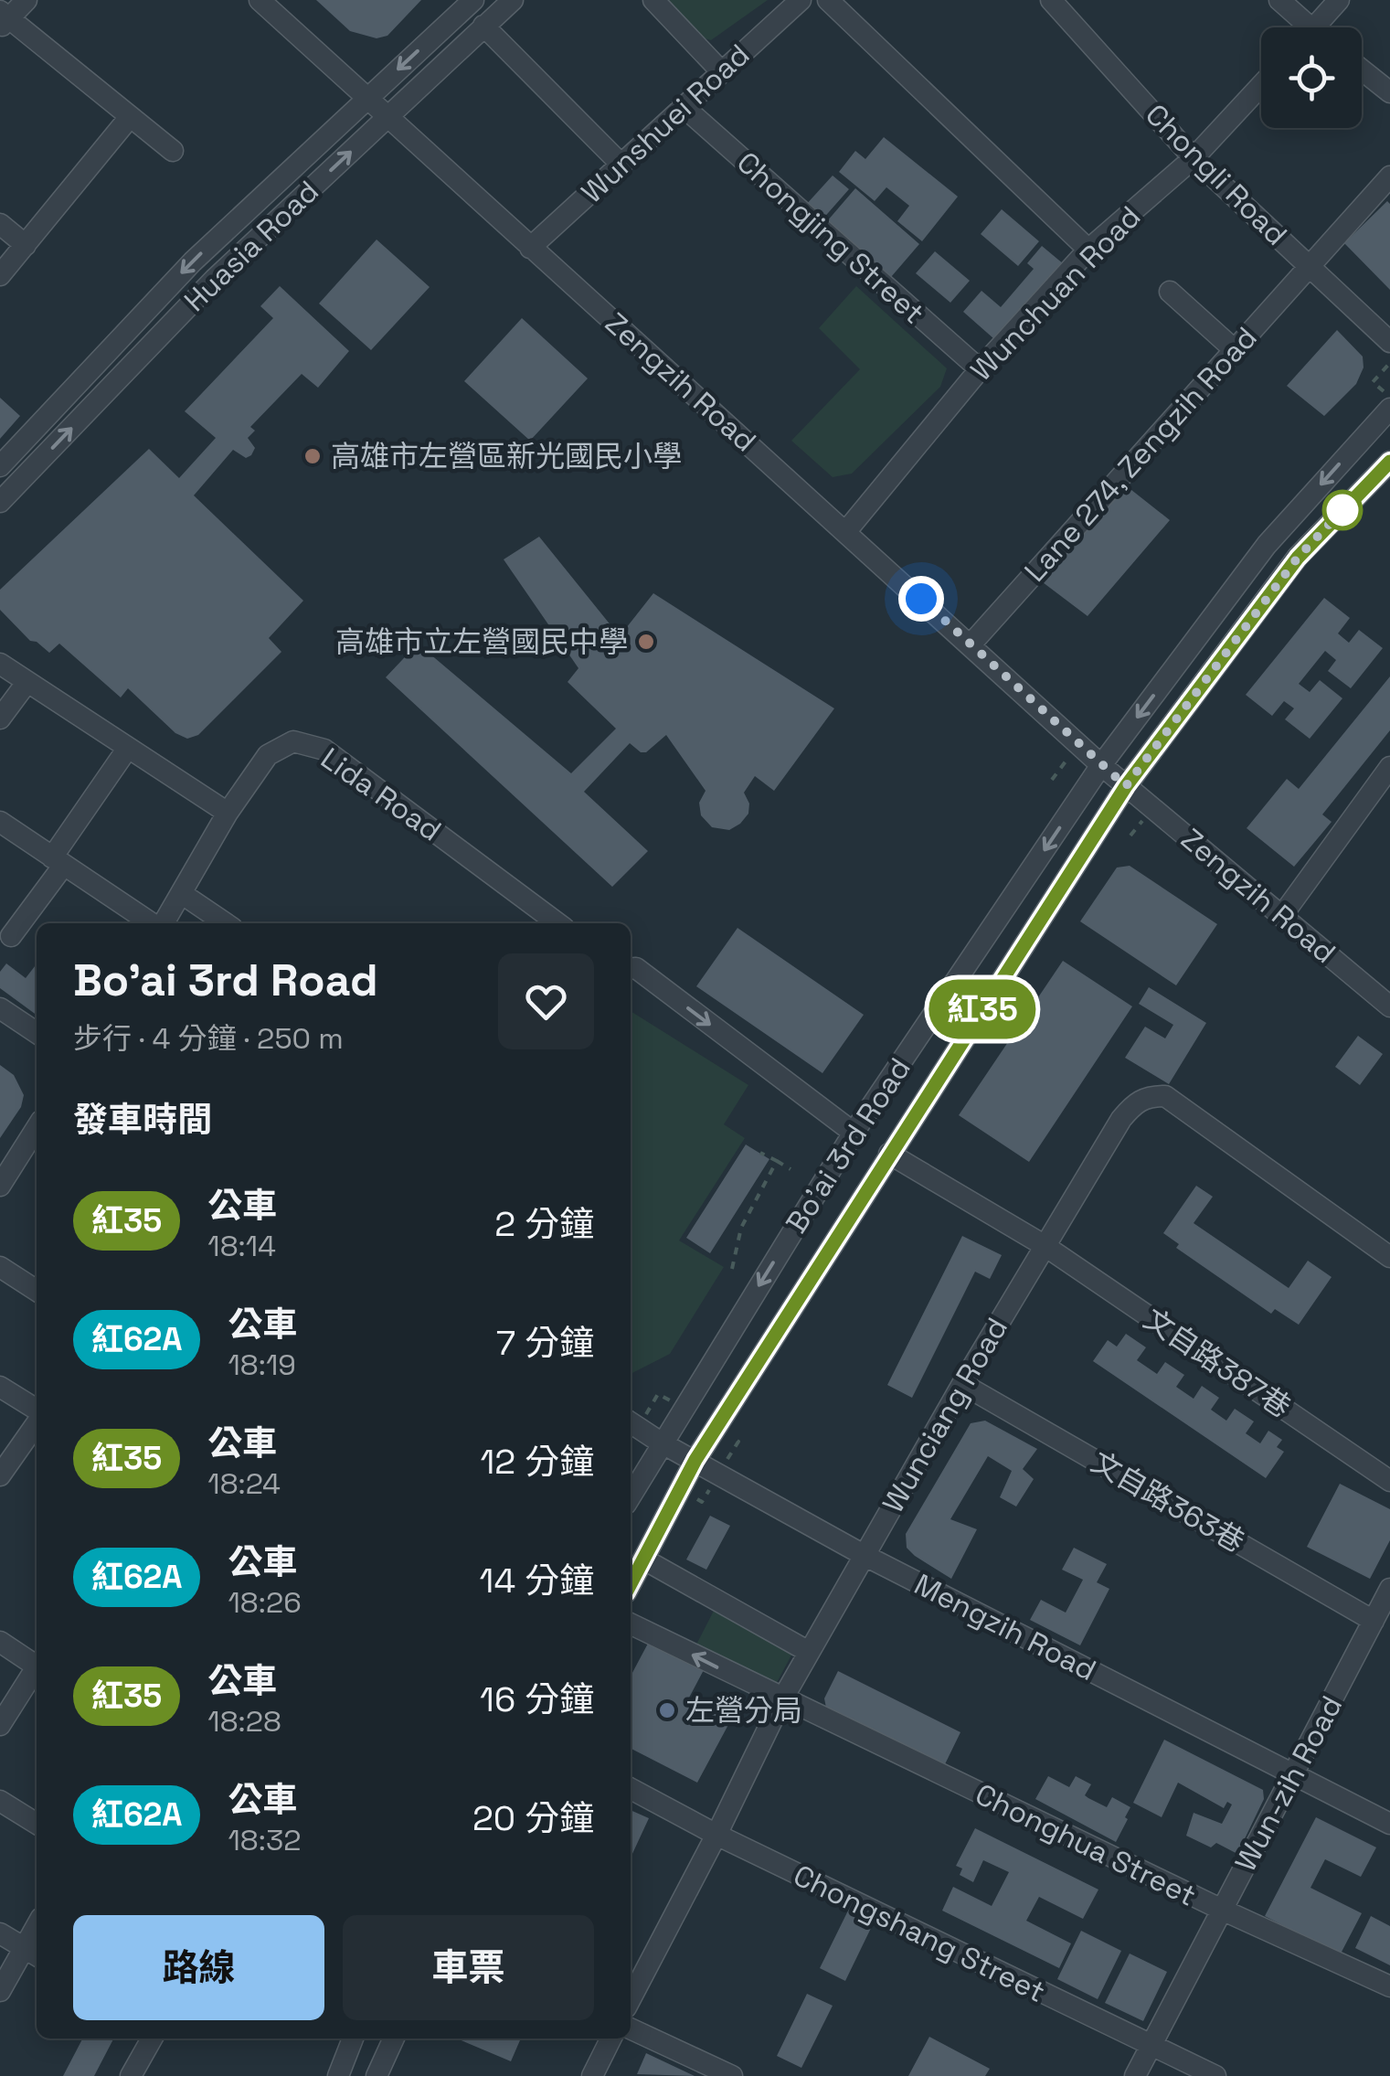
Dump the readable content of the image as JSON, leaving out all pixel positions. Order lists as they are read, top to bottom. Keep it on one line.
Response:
{"streets":{"street":["Wunshuei Road","Chongli Road","Chongjing Street","Huasia Road","Wunchuan Road","Zengzih Road","Lane 274, Zengzih Road","Lida Road","Bo'ai 3rd Road","文自路387巷","Wunciang Road","文自路363巷","Mengzih Road","Wun-zih Road","Chonghua Street","Chongshang Street"]},"crossings":[["Wunshuei Road","Chongjing Street"],["Wunshuei Road","Zengzih Road"],["Chongli Road","Wunchuan Road"],["Chongli Road","Lane 274, Zengzih Road"],["Chongjing Street","Wunchuan Road"],["Huasia Road","Zengzih Road"],["Wunchuan Road","Zengzih Road"],["Zengzih Road","Lane 274, Zengzih Road"],["Zengzih Road","Bo'ai 3rd Road"],["Bo'ai 3rd Road","文自路387巷"],["Bo'ai 3rd Road","Mengzih Road"],["文自路387巷","Wunciang Road"],["Wunciang Road","文自路363巷"],["Wunciang Road","Mengzih Road"],["Wunciang Road","Chonghua Street"],["Wunciang Road","Chongshang Street"],["文自路363巷","Wun-zih Road"],["Mengzih Road","Wun-zih Road"],["Wun-zih Road","Chonghua Street"],["Wun-zih Road","Chongshang Street"]],"places":["高雄市左營區新光國民小學","高雄市立左營國民中學","左營分局"],"lines":["bus line 紅35"],"page":{"on_map":"紅35","heading":[["Bo'ai 3rd Road","步行 · 4 分鐘 · 250 m"],"發車時間"],"list":[{"mark":"紅35","name":"公車","note":"18:14","value":"2 分鐘"},{"mark":"紅62A","name":"公車","note":"18:19","value":"7 分鐘"},{"mark":"紅35","name":"公車","note":"18:24","value":"12 分鐘"},{"mark":"紅62A","name":"公車","note":"18:26","value":"14 分鐘"},{"mark":"紅35","name":"公車","note":"18:28","value":"16 分鐘"},{"mark":"紅62A","name":"公車","note":"18:32","value":"20 分鐘"}],"buttons":["路線","車票"]}}
